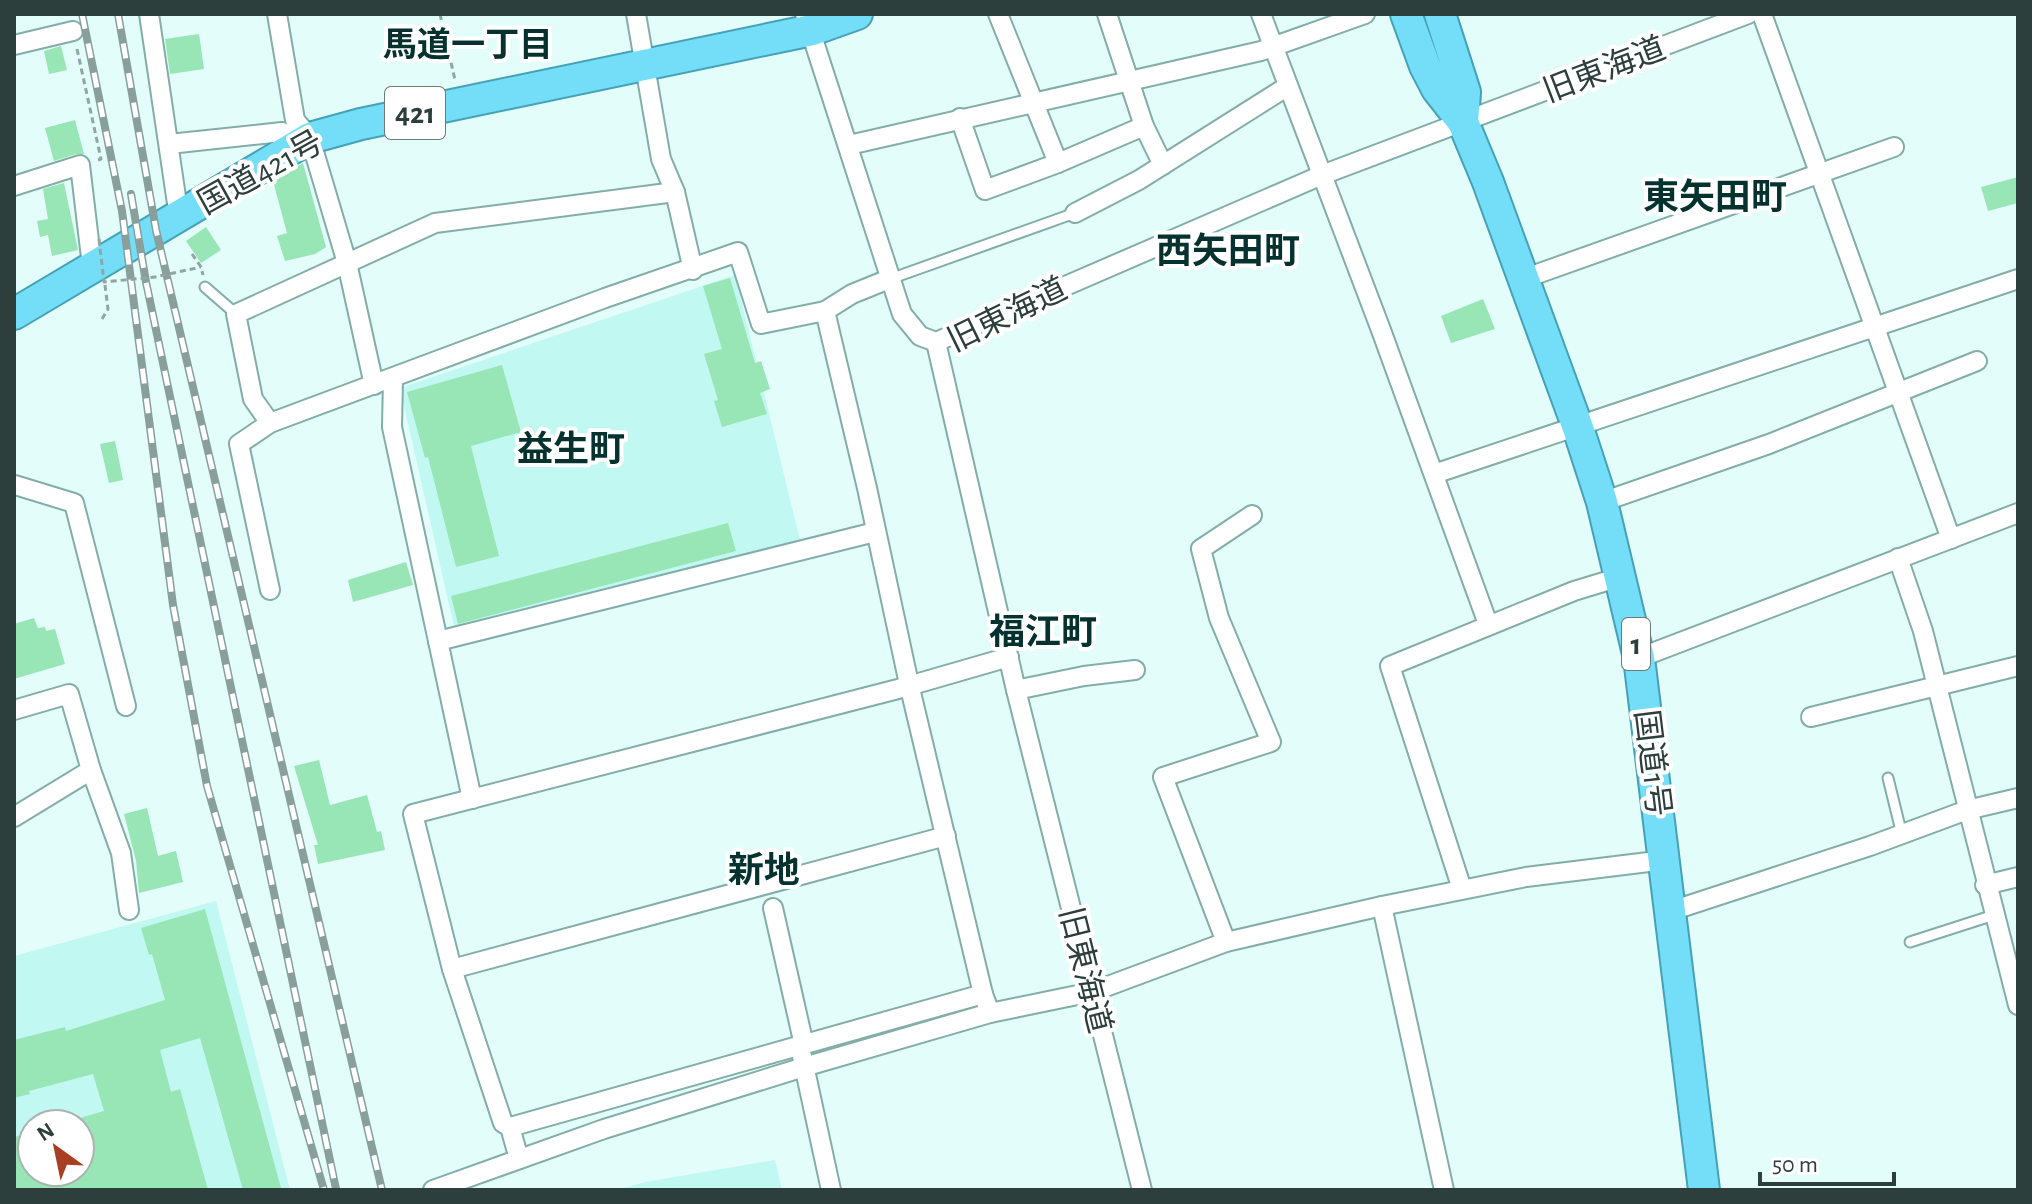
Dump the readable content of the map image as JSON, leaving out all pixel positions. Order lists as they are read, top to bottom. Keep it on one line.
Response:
{"streets":{"highway":["421","国道421号","1","国道1号"],"street":["旧東海道"]},"crossings":[["旧東海道","国道1号"]],"districts":["馬道一丁目","東矢田町","西矢田町","益生町","福江町","新地"],"scale_bar":"50 m","north":"top left"}
